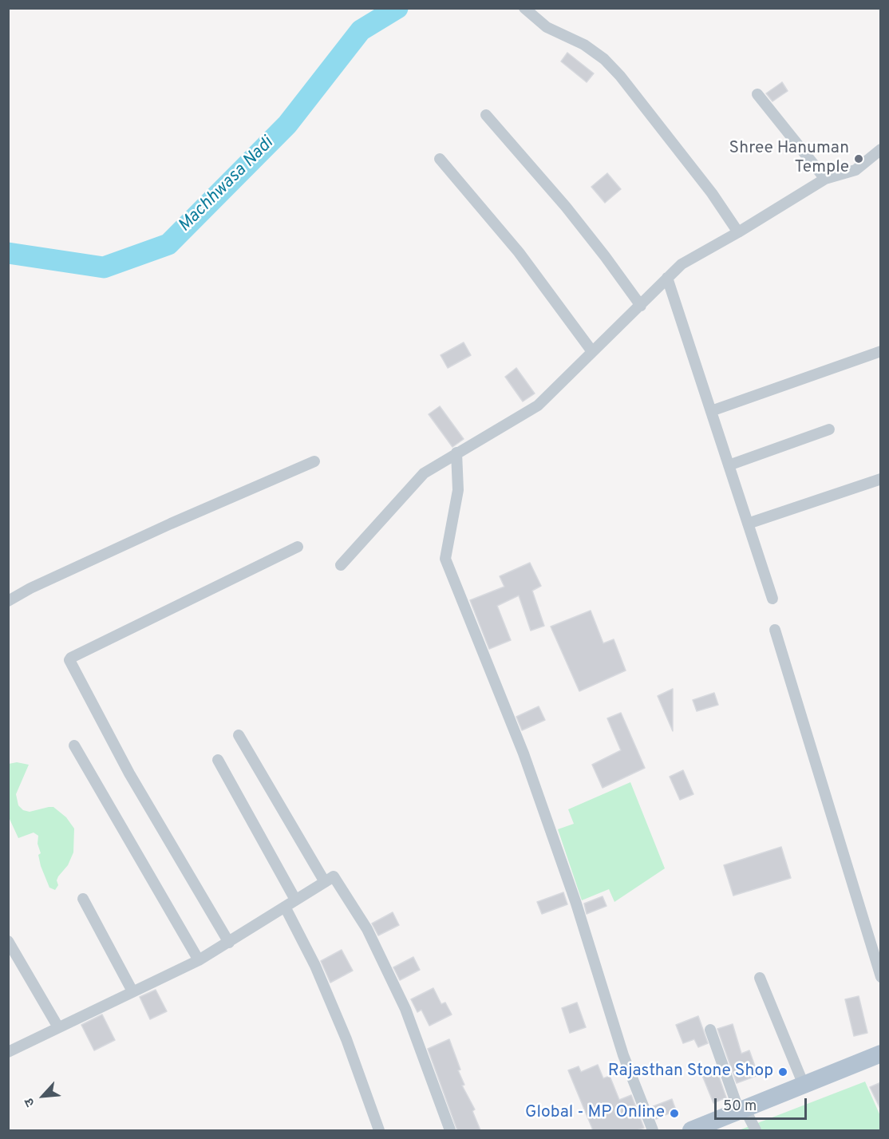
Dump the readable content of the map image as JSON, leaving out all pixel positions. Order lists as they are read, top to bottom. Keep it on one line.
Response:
{"water":["Machhwasa Nadi"],"places":["Shree Hanuman Temple","Rajasthan Stone Shop","Global - MP Online"],"scale_bar":"50 m","north":"bottom left"}
